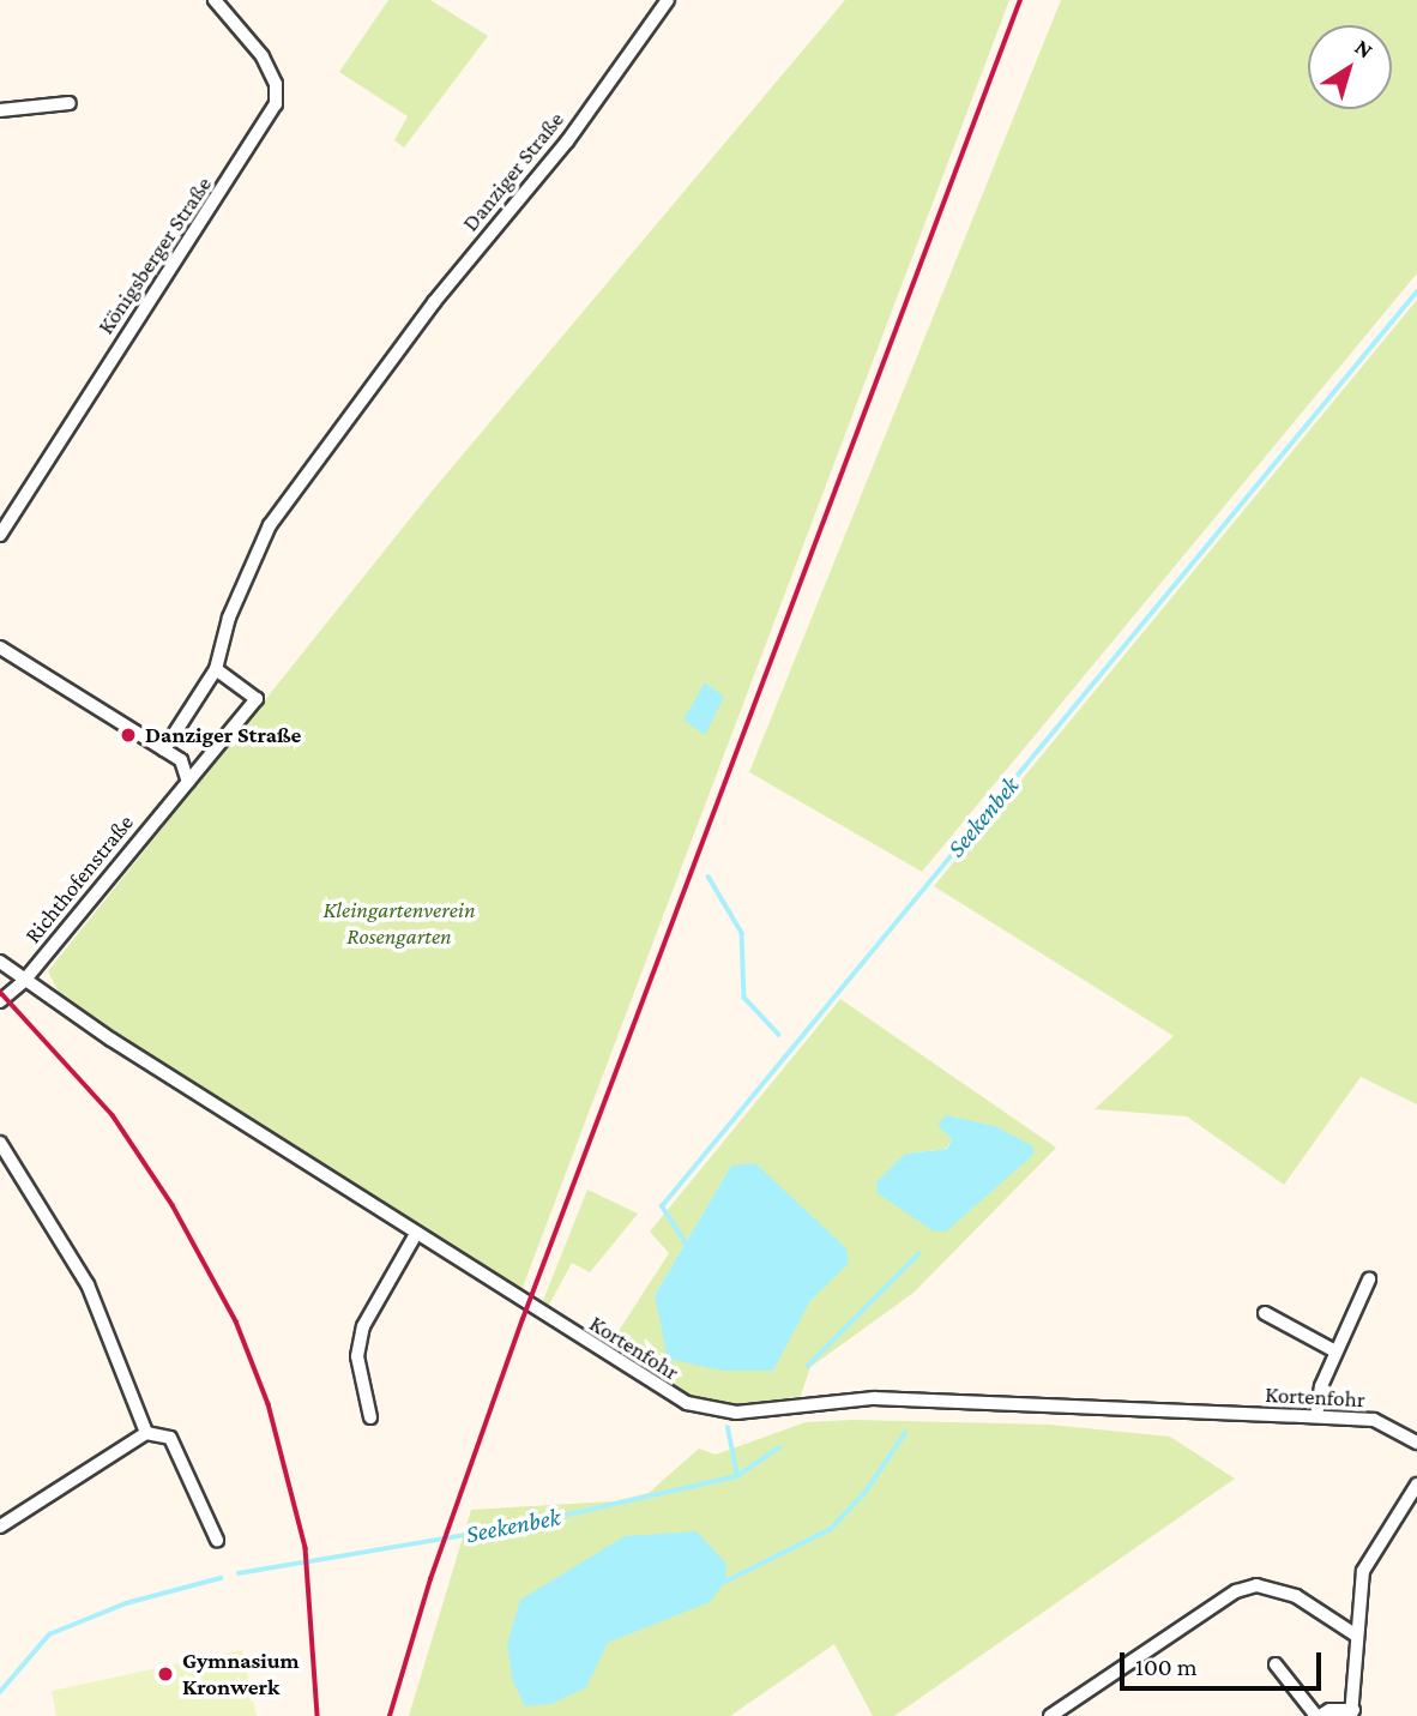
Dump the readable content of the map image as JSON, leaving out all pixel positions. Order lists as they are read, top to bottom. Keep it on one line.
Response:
{"streets":{"street":["Danziger Straße","Königsberger Straße","Richthofenstraße","Kortenfohr"]},"crossings":[["Richthofenstraße","Kortenfohr"]],"water":["Seekenbek"],"parks":["Kleingartenverein Rosengarten"],"places":["Danziger Straße","Gymnasium Kronwerk"],"scale_bar":"100 m","north":"top right"}
